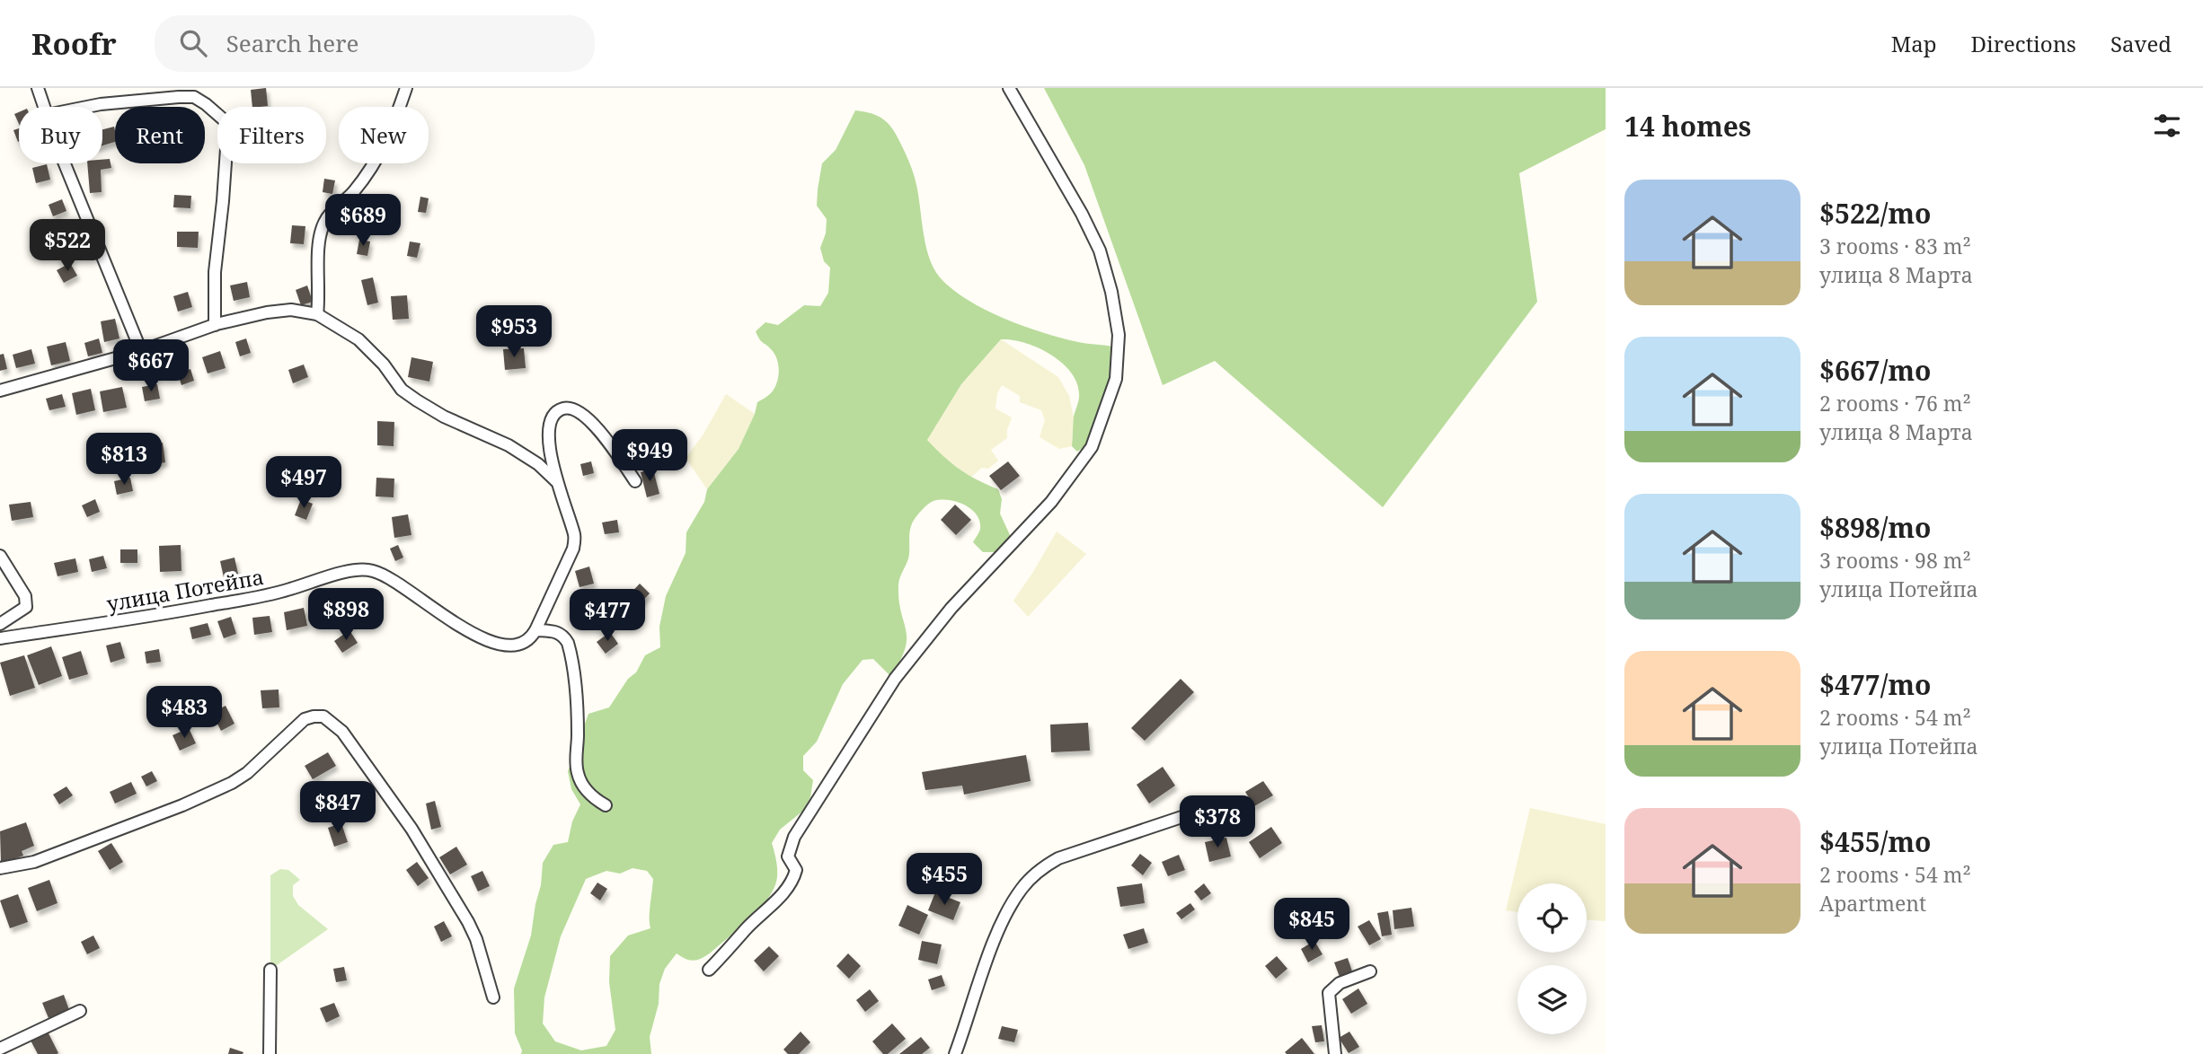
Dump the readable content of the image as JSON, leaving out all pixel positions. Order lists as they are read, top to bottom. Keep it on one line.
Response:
{"streets":{"street":["улица Потейпа"]},"page":{"header":"Roofr","search":"Search here","nav":["Map","Directions","Saved"],"heading":"14 homes","chip":["Buy","Rent","Filters","New"],"list":[{"name":"$522/mo","note":"3 rooms · 83 m² · улица 8 Марта"},{"name":"$667/mo","note":"2 rooms · 76 m² · улица 8 Марта"},{"name":"$898/mo","note":"3 rooms · 98 m² · улица Потейпа"},{"name":"$477/mo","note":"2 rooms · 54 m² · улица Потейпа"},{"name":"$455/mo","note":"2 rooms · 54 m² · Apartment"}],"price":["$689","$522","$953","$667","$949","$813","$497","$898","$477","$483","$847","$378","$455","$845"]}}
